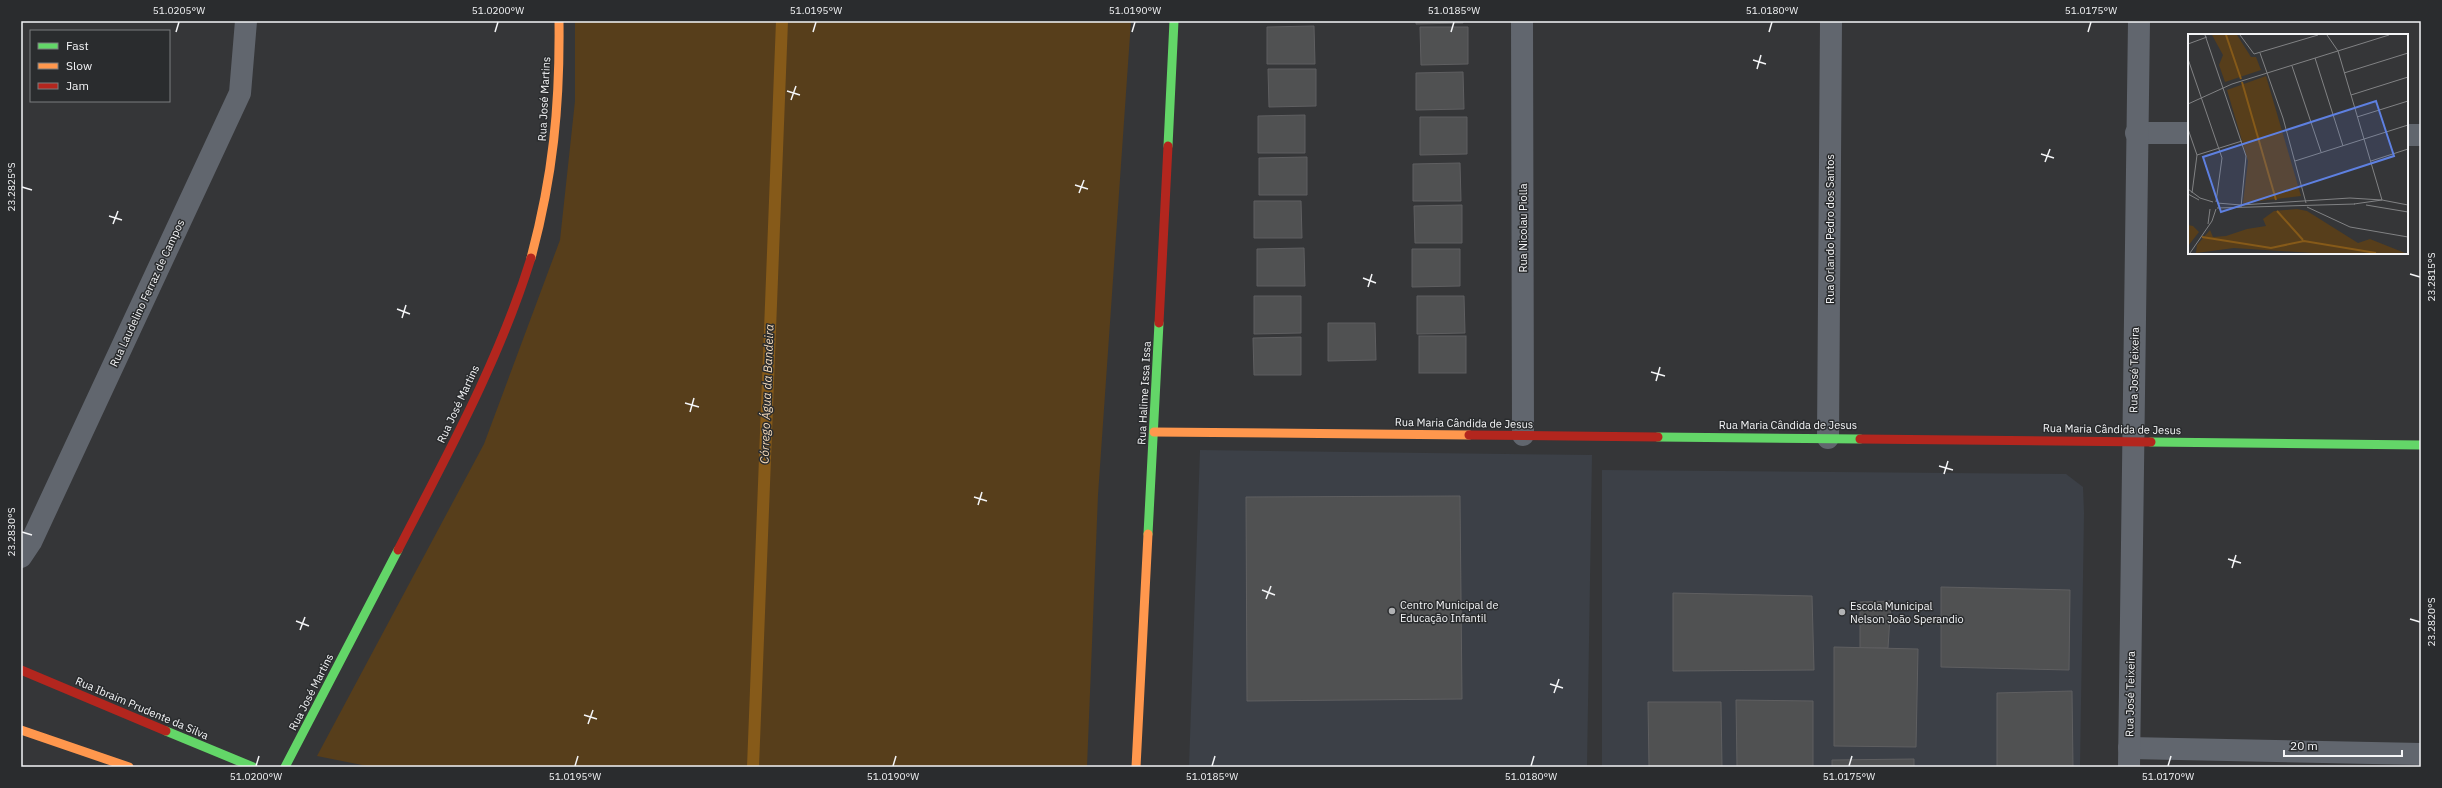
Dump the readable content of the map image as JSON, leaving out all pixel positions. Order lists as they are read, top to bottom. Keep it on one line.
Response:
{"streets":{"street":["Rua José Martins","Rua Nicolau Piolla","Rua Orlando Pedro dos Santos","Rua Laudelino Ferraz de Campos","Rua José Teixeira","Rua Halime Issa Issa","Rua Maria Cândida de Jesus","Rua Ibraim Prudente da Silva"]},"crossings":[["Rua Nicolau Piolla","Rua Maria Cândida de Jesus"],["Rua Orlando Pedro dos Santos","Rua Maria Cândida de Jesus"],["Rua José Teixeira","Rua Maria Cândida de Jesus"],["Rua Halime Issa Issa","Rua Maria Cândida de Jesus"]],"water":["Córrego Água da Bandeira"],"places":["Centro Municipal de Educação Infantil","Escola Municipal Nelson João Sperandio"],"legend":["Fast","Slow","Jam"],"scale_bar":"20 m","coordinates":["51.0205°W","51.0200°W","51.0195°W","51.0190°W","51.0185°W","51.0180°W","51.0175°W","23.2825°S","23.2815°S","23.2830°S","23.2820°S","51.0170°W"]}
